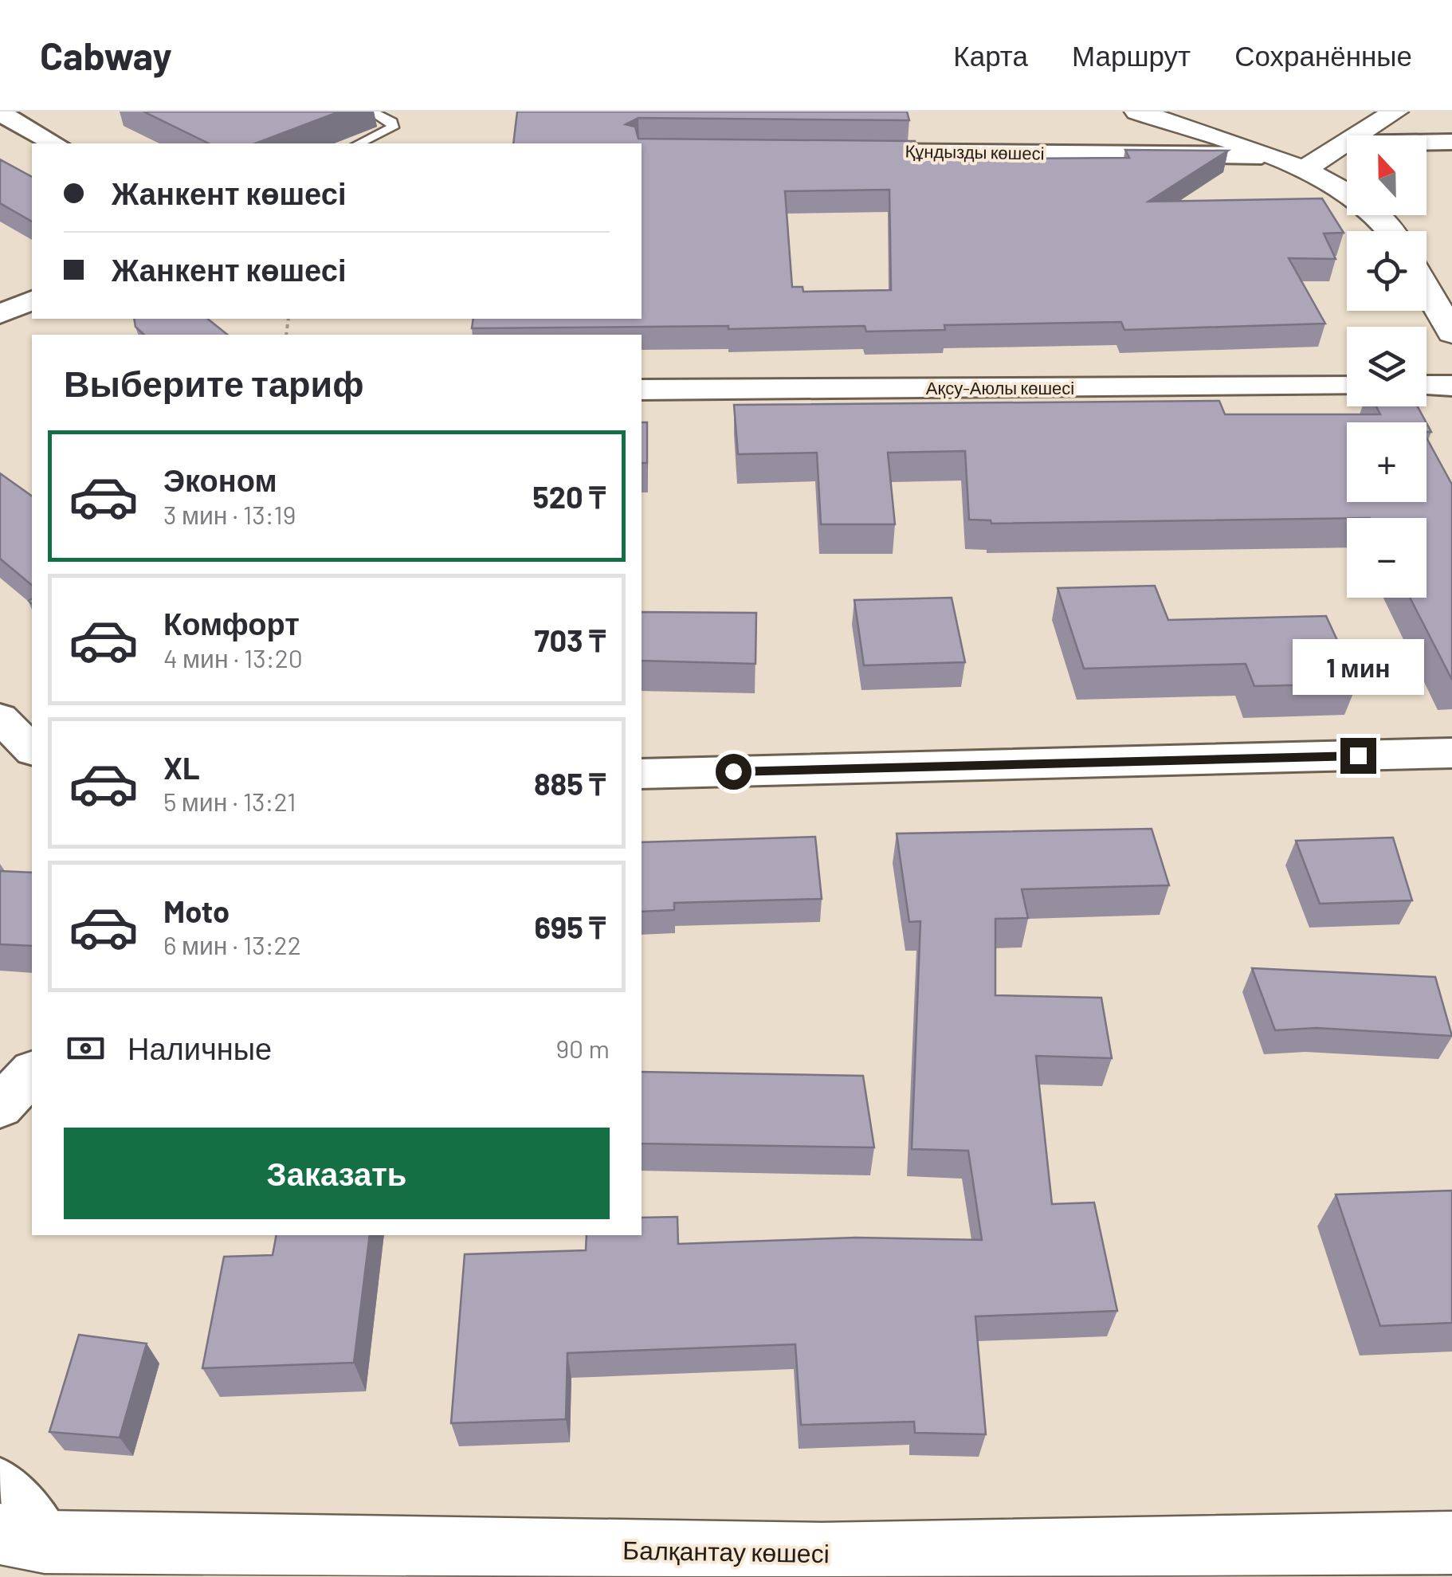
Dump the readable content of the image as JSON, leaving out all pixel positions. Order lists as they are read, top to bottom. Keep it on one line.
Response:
{"streets":{"street":["Құндызды көшесі","Ақсу-Аюлы көшесі","Балқантау көшесі"]},"north":"top","page":{"header":"Cabway","nav":["Карта","Маршрут","Сохранённые"],"map_buttons":["+","−"],"banner":["Жанкент көшесі","Жанкент көшесі"],"heading":"Выберите тариф","list":[{"name":"Эконом","note":"3 мин · 13:19","value":"520 ₸"},{"name":"Комфорт","note":"4 мин · 13:20","value":"703 ₸"},{"name":"XL","note":"5 мин · 13:21","value":"885 ₸"},{"name":"Moto","note":"6 мин · 13:22","value":"695 ₸"}],"bubble":"1 мин","pay":["Наличные","90 m"],"buttons":"Заказать"}}
